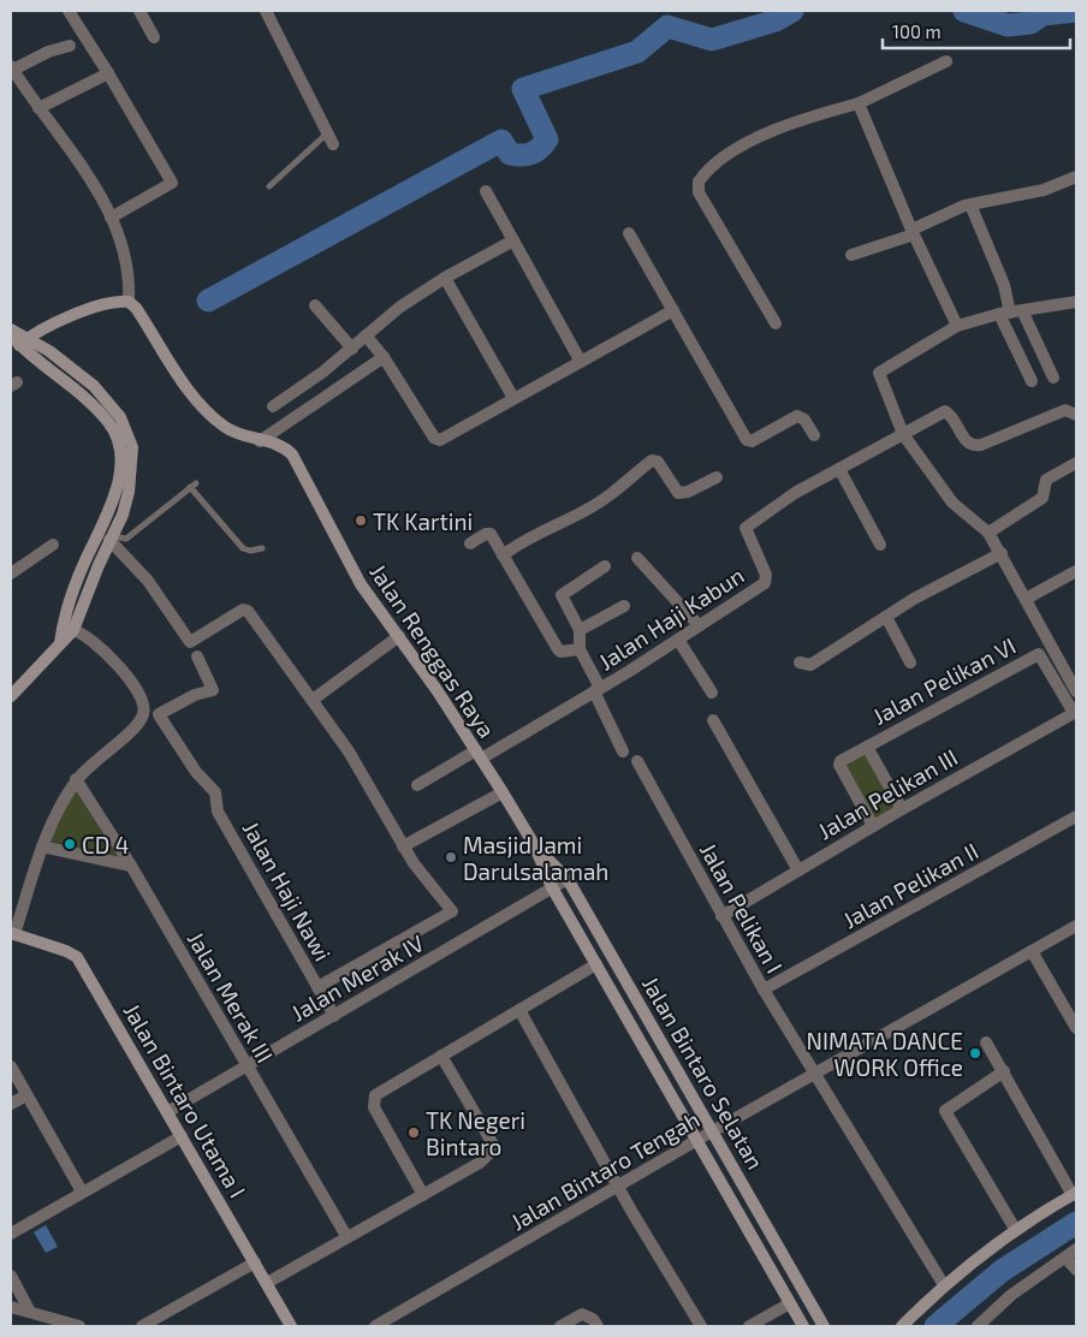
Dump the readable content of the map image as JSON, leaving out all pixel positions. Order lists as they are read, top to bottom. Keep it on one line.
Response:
{"streets":{"street":["Jalan Haji Kabun","Jalan Renggas Raya","Jalan Pelikan VI","Jalan Pelikan III","Jalan Pelikan II","Jalan Haji Nawi","Jalan Pelikan I","Jalan Merak IV","Jalan Merak III","Jalan Bintaro Selatan","Jalan Bintaro Utama I","Jalan Bintaro Tengah"]},"crossings":[["Jalan Haji Kabun","Jalan Renggas Raya"],["Jalan Haji Kabun","Jalan Bintaro Selatan"],["Jalan Renggas Raya","Jalan Bintaro Selatan"],["Jalan Pelikan VI","Jalan Pelikan III"],["Jalan Pelikan III","Jalan Pelikan I"],["Jalan Pelikan II","Jalan Pelikan I"],["Jalan Haji Nawi","Jalan Merak IV"],["Jalan Pelikan I","Jalan Bintaro Tengah"],["Jalan Merak IV","Jalan Merak III"],["Jalan Merak IV","Jalan Bintaro Selatan"],["Jalan Merak IV","Jalan Bintaro Utama I"],["Jalan Bintaro Selatan","Jalan Bintaro Tengah"]],"places":["TK Kartini","CD 4","Masjid Jami Darulsalamah","NIMATA DANCE WORK Office","TK Negeri Bintaro"],"scale_bar":"100 m"}
